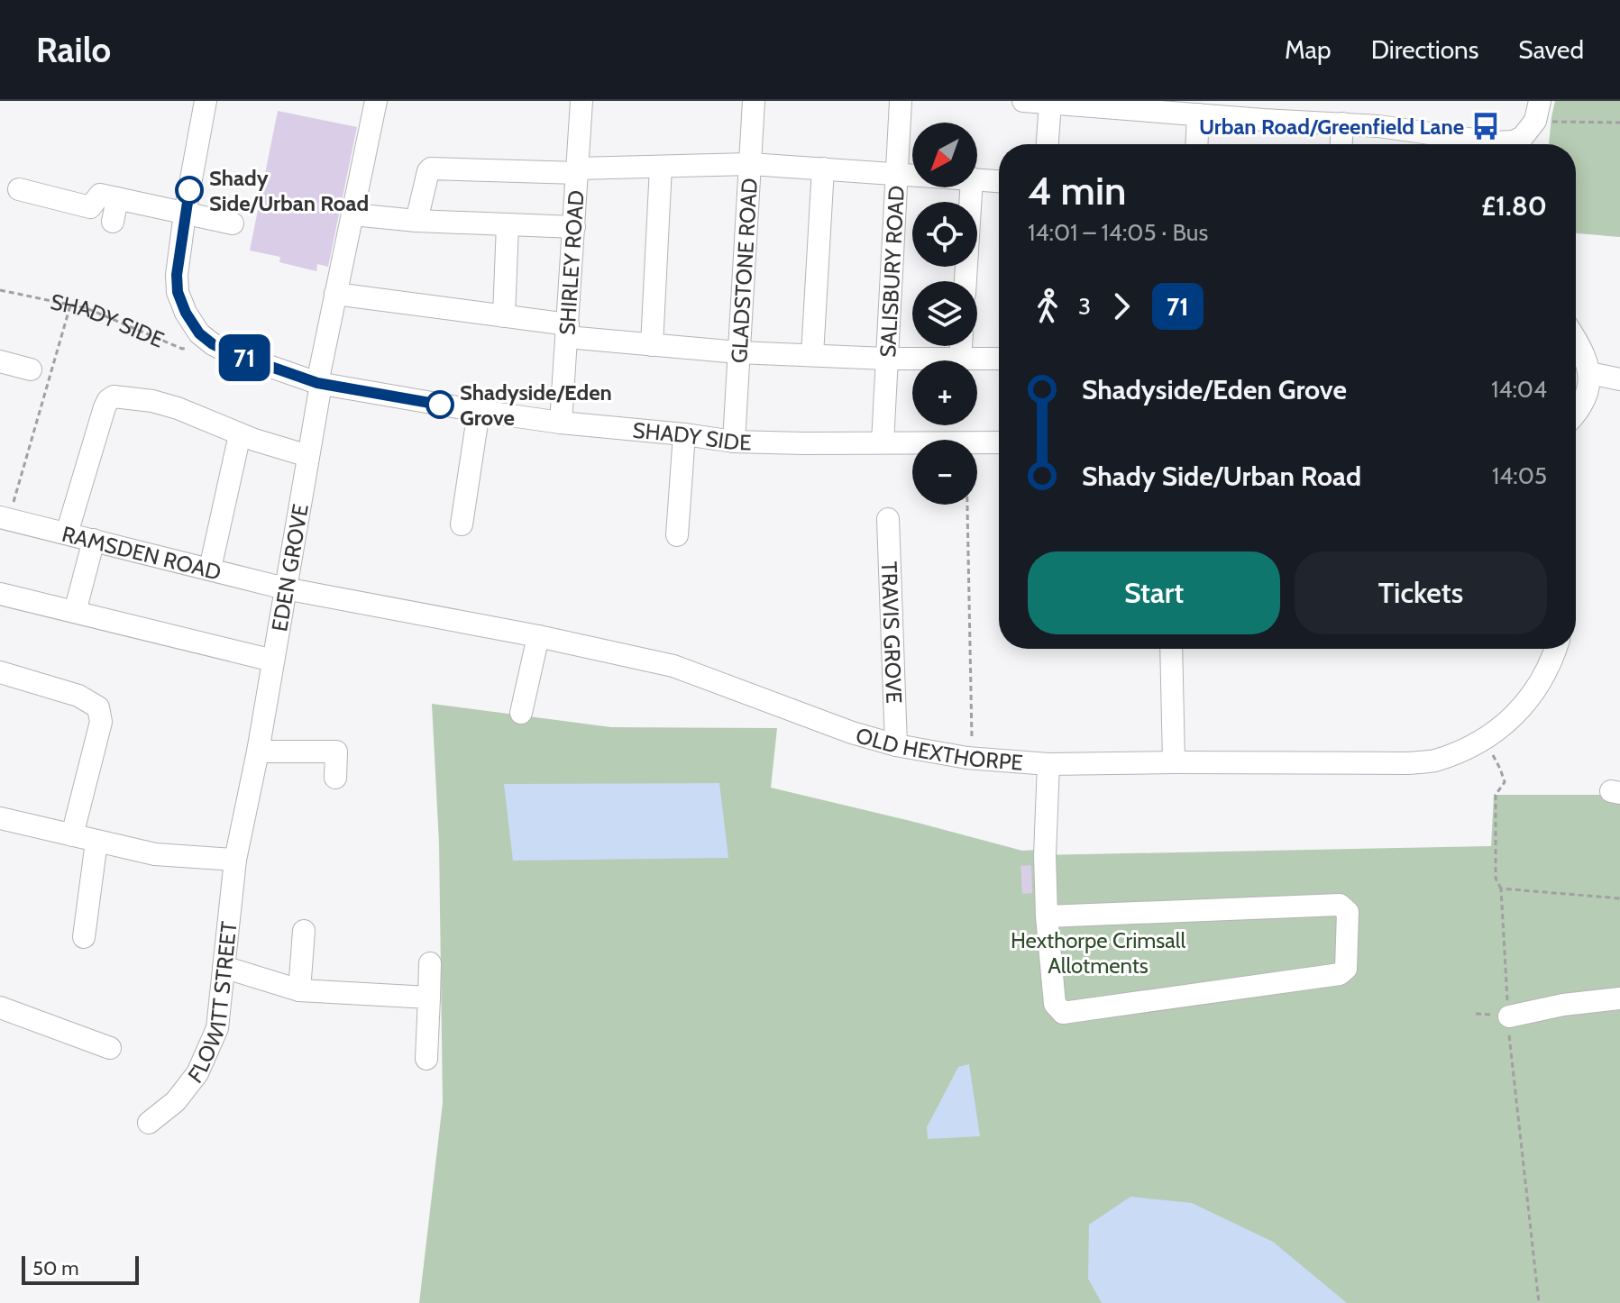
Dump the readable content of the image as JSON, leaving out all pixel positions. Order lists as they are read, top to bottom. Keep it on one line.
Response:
{"streets":{"street":["SHIRLEY ROAD","GLADSTONE ROAD","SALISBURY ROAD","SHADY SIDE","RAMSDEN ROAD","EDEN GROVE","TRAVIS GROVE","OLD HEXTHORPE","FLOWITT STREET"]},"crossings":[["SHIRLEY ROAD","SHADY SIDE"],["GLADSTONE ROAD","SHADY SIDE"],["SALISBURY ROAD","SHADY SIDE"],["SHADY SIDE","EDEN GROVE"],["RAMSDEN ROAD","EDEN GROVE"],["RAMSDEN ROAD","OLD HEXTHORPE"],["EDEN GROVE","OLD HEXTHORPE"],["EDEN GROVE","FLOWITT STREET"],["TRAVIS GROVE","OLD HEXTHORPE"]],"parks":["Hexthorpe Crimsall Allotments"],"places":{"bus stop":["Urban Road/Greenfield Lane"],"other":["Shady Side/Urban Road","Shadyside/Eden Grove"]},"lines":["bus line 71"],"scale_bar":"50 m","north":"bottom left","page":{"header":"Railo","nav":["Map","Directions","Saved"],"on_map":"71","map_buttons":["+","−"],"heading":["4 min","14:01 – 14:05 · Bus","£1.80"],"legs":["3","71"],"list":[{"name":"Shadyside/Eden Grove","value":"14:04"},{"name":"Shady Side/Urban Road","value":"14:05"}],"buttons":["Start","Tickets"],"scale":"50 m"}}
